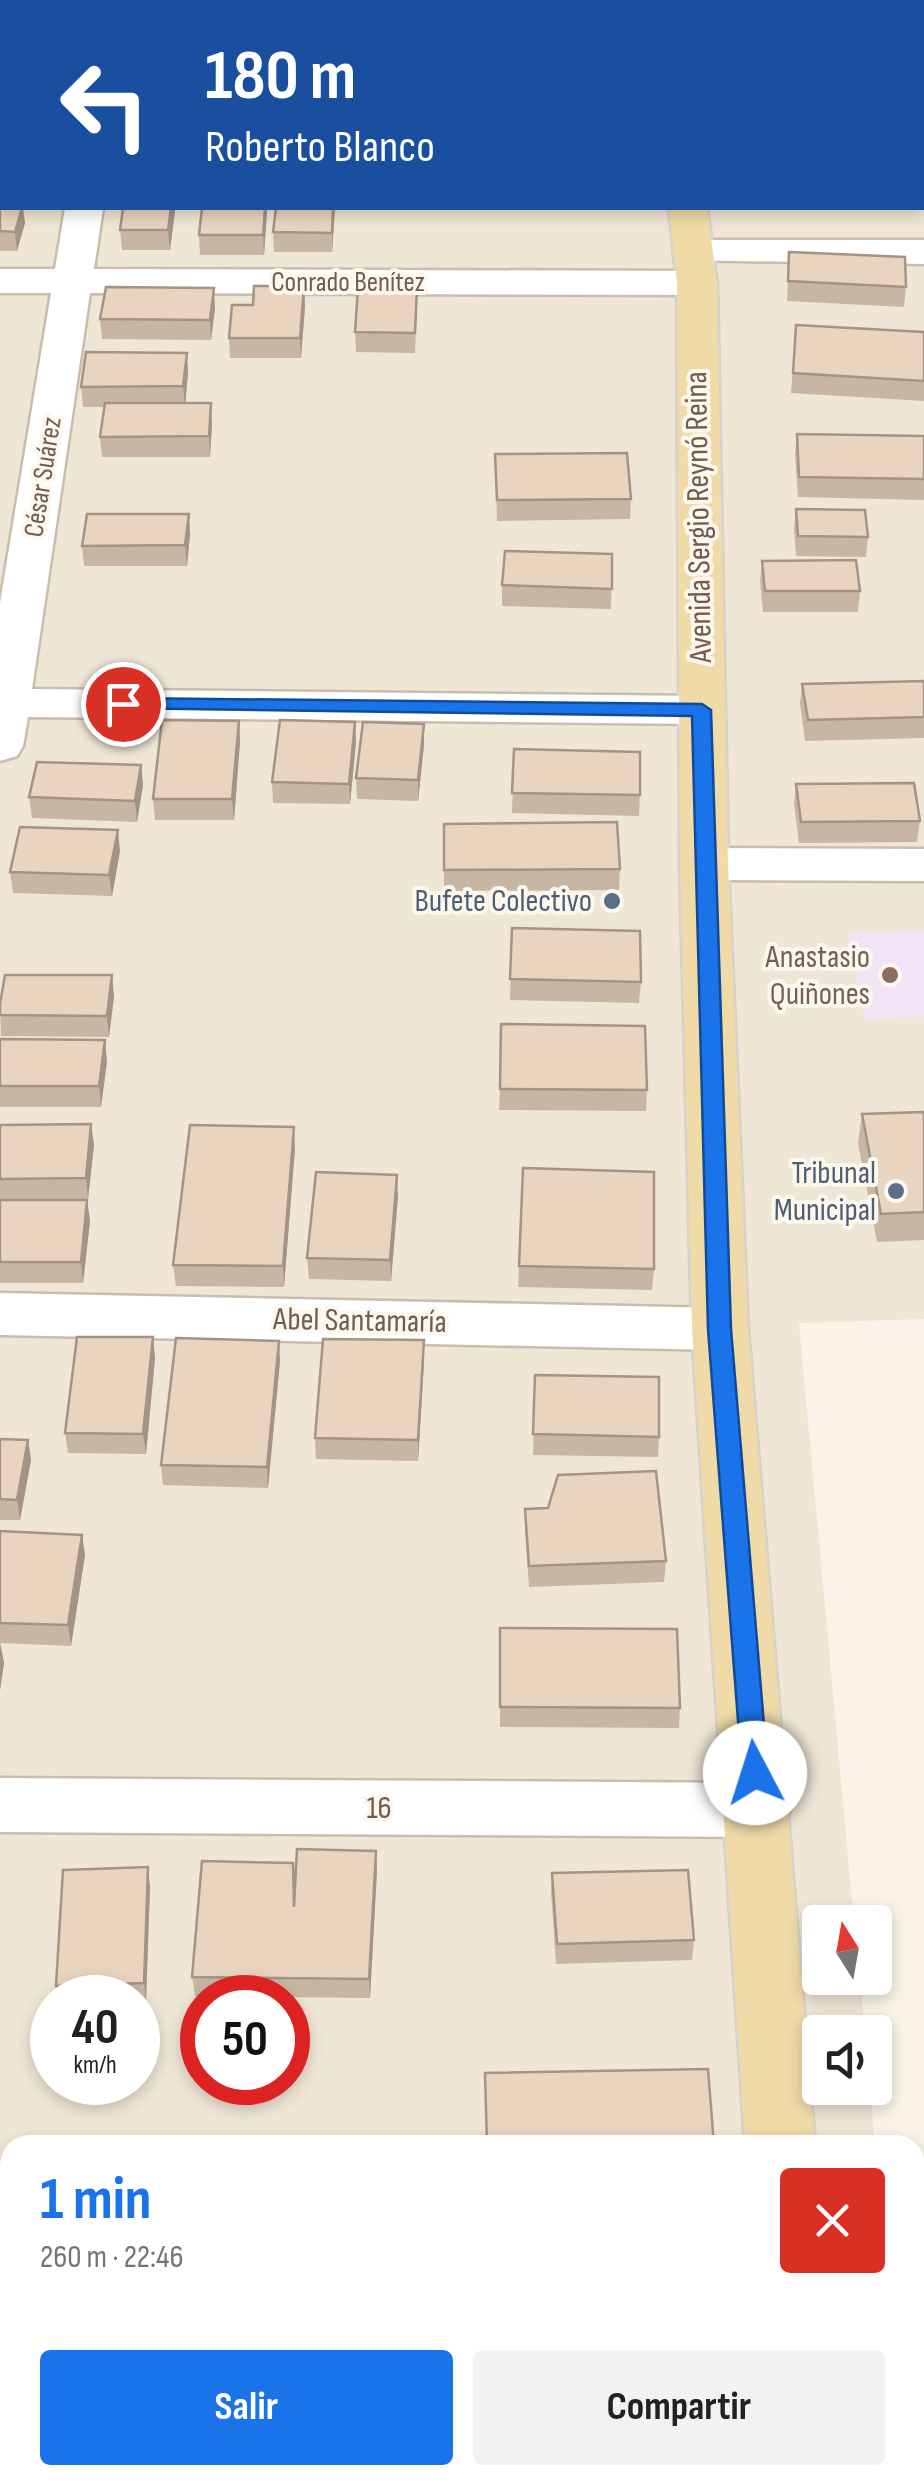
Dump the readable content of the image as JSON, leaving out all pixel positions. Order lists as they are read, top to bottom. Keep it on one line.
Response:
{"streets":{"main road":["Avenida Sergio Reynó Reina"],"street":["Conrado Benítez","César Suárez","Abel Santamaría","16"]},"crossings":[["Conrado Benítez","César Suárez"],["Conrado Benítez","Avenida Sergio Reynó Reina"],["Avenida Sergio Reynó Reina","Abel Santamaría"],["Avenida Sergio Reynó Reina","16"]],"places":["Bufete Colectivo","Anastasio Quiñones","Tribunal Municipal"],"north":"top","page":{"turn":["180 m","Roberto Blanco"],"speed":"40 km/h","limit":"50","heading":["1 min","260 m · 22:46"],"buttons":["Salir","Compartir"]}}
